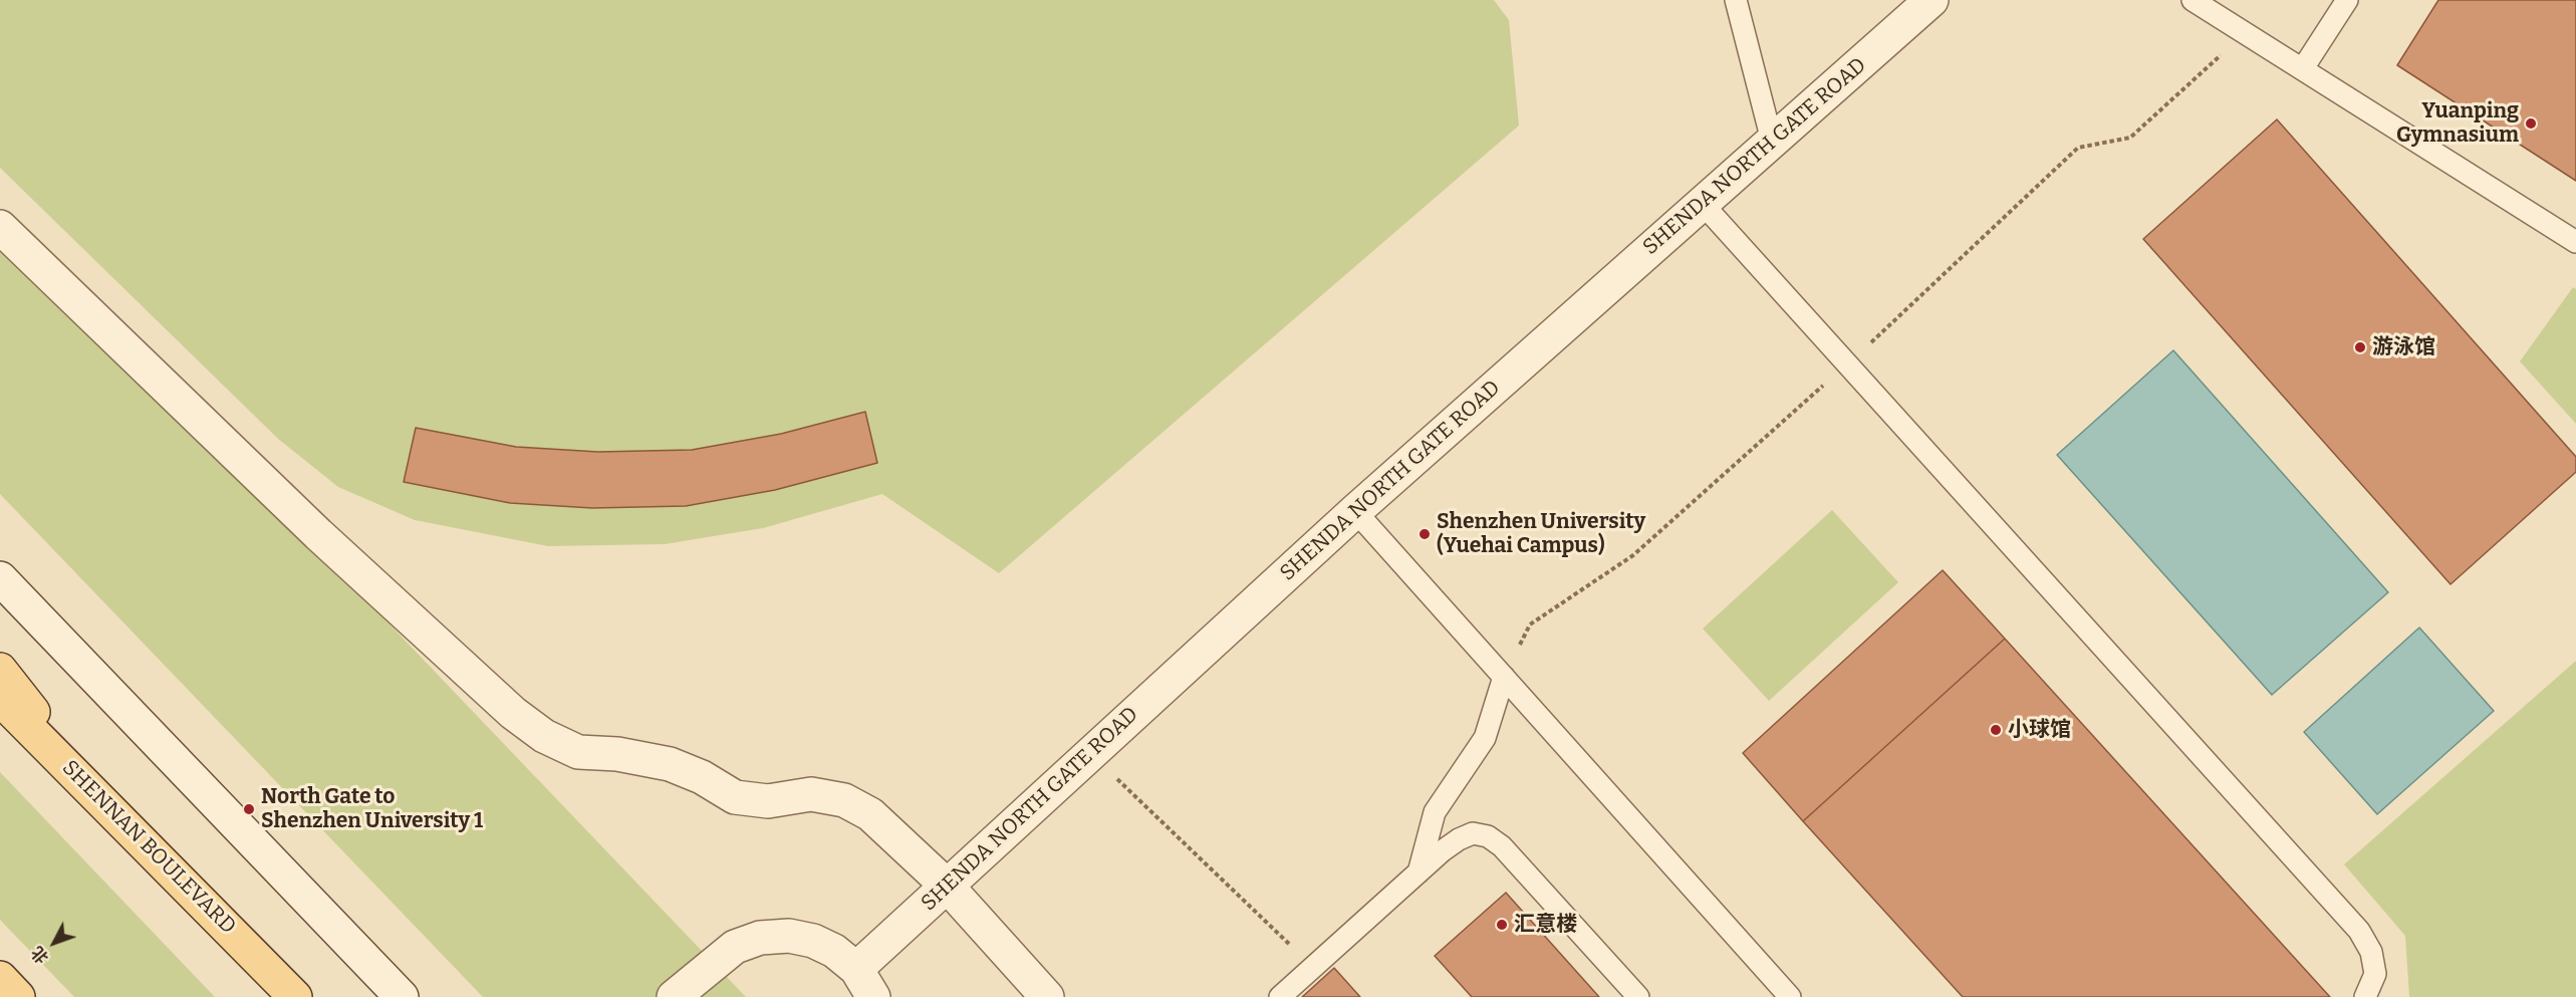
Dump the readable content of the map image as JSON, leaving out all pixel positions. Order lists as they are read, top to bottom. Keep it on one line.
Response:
{"streets":{"main road":["SHENNAN BOULEVARD"],"street":["SHENDA NORTH GATE ROAD"]},"places":["Yuanping Gymnasium","游泳馆","Shenzhen University (Yuehai Campus)","小球馆","North Gate to Shenzhen University 1","汇意楼"],"north":"bottom left"}
